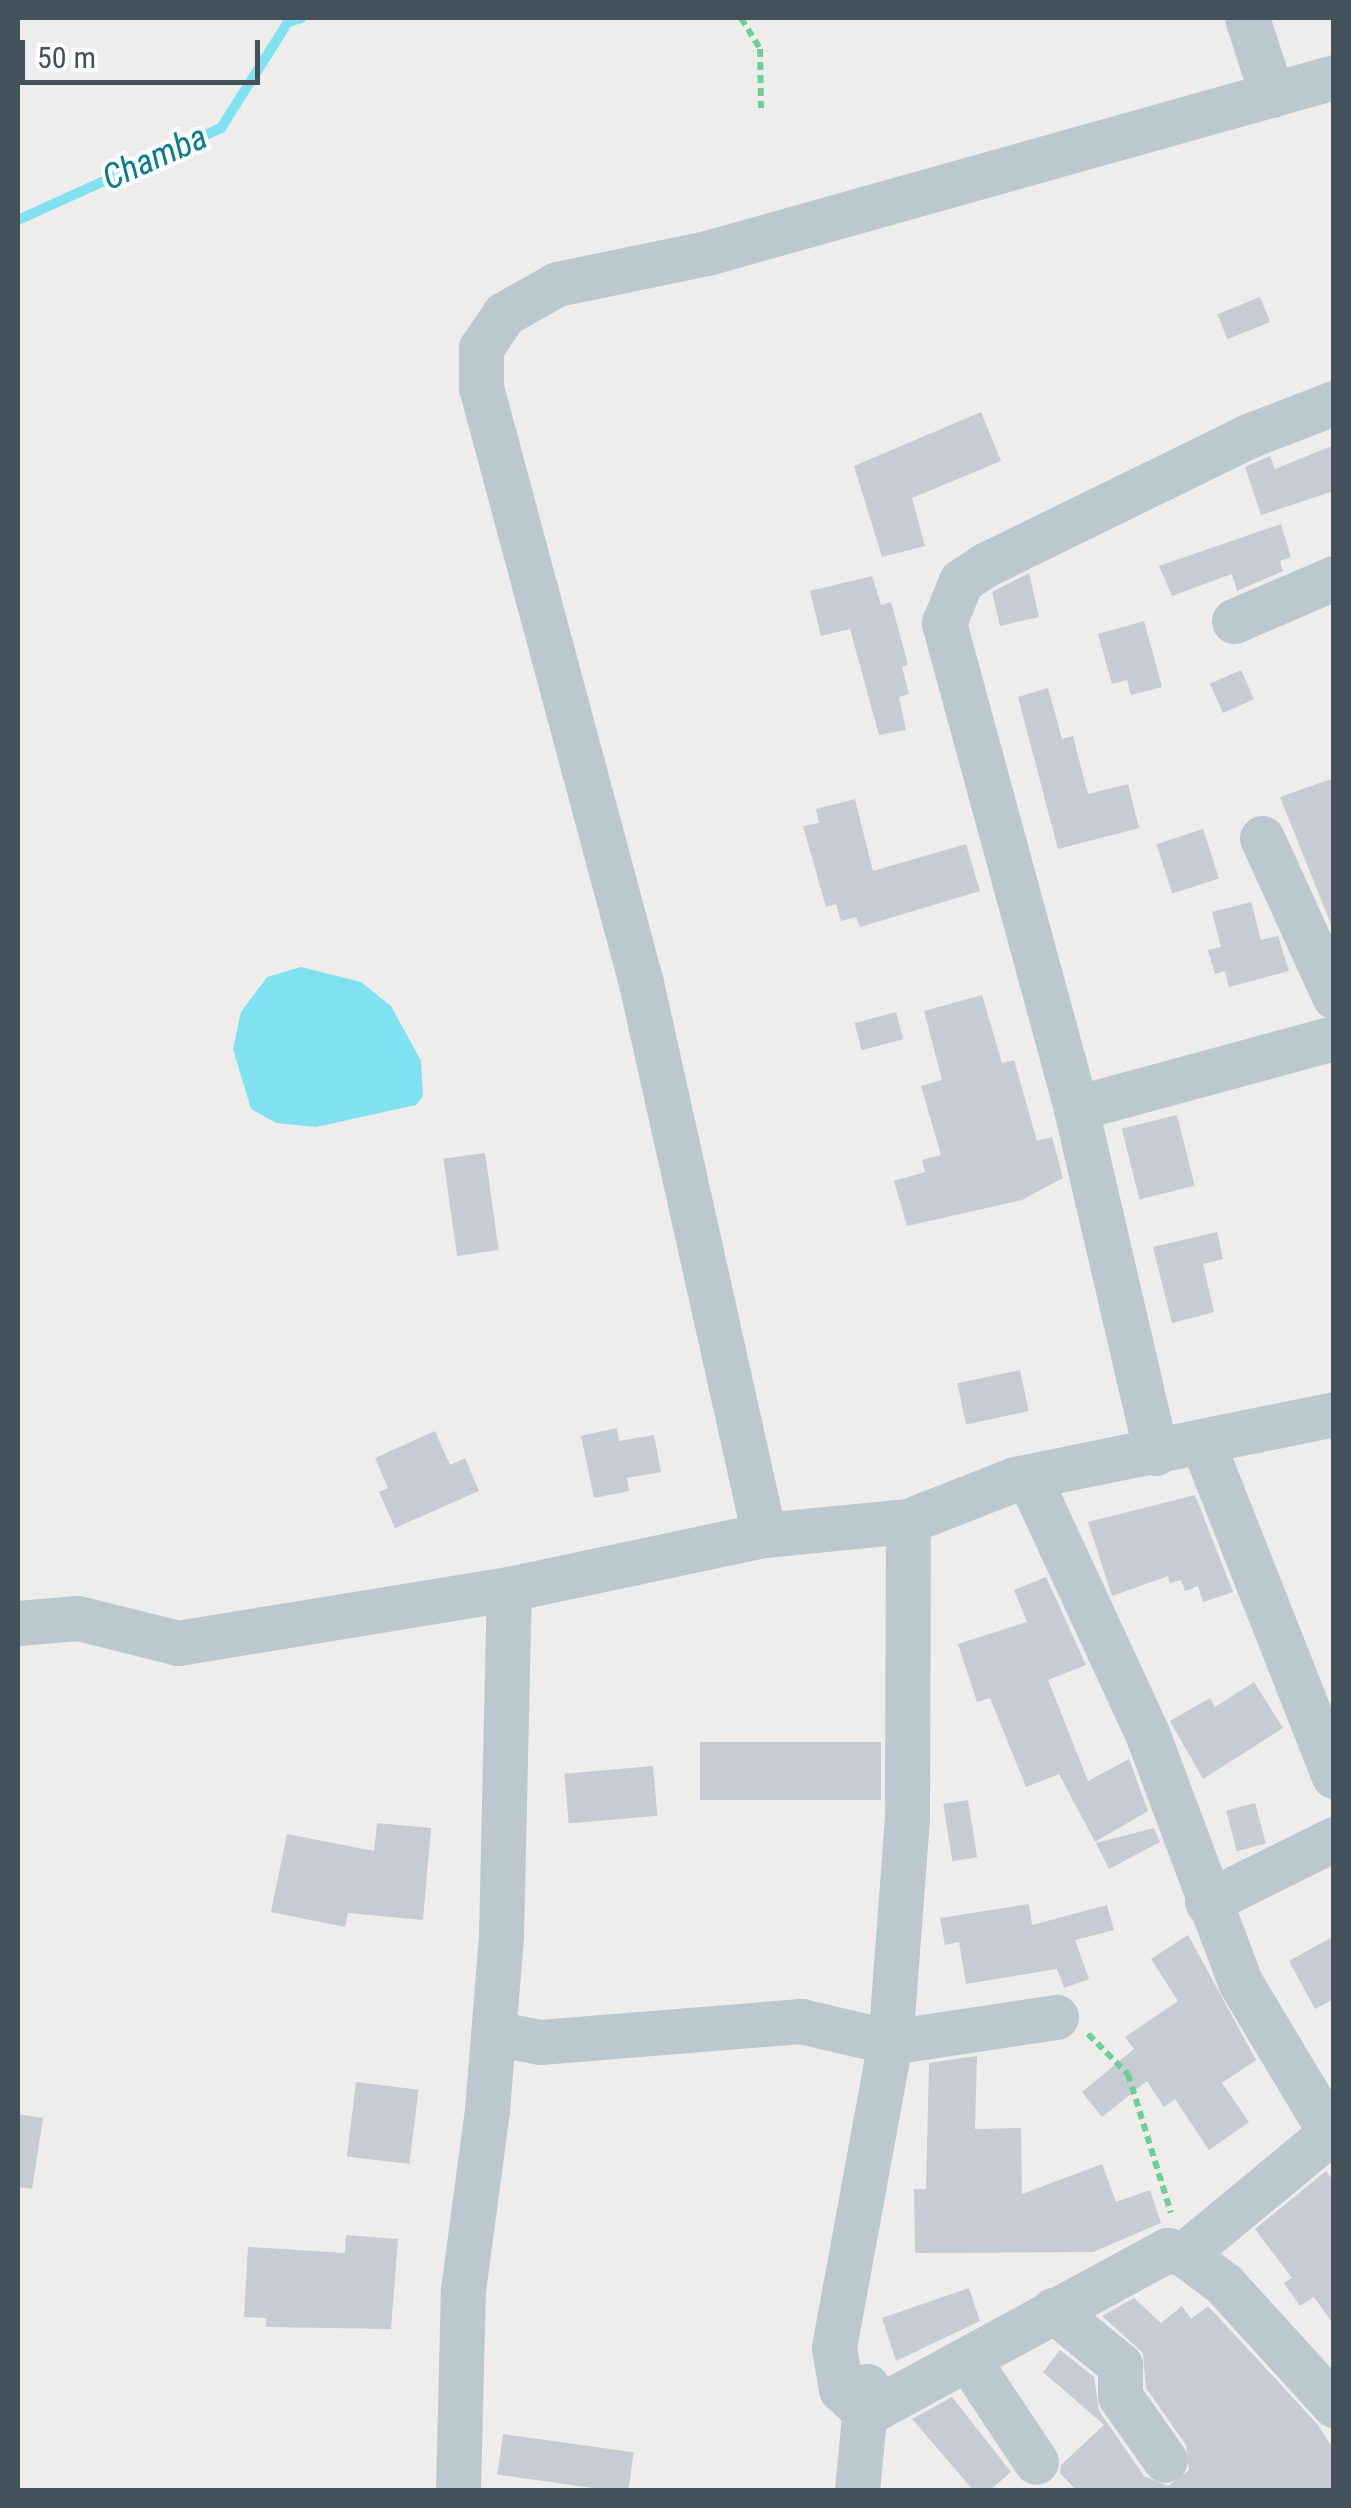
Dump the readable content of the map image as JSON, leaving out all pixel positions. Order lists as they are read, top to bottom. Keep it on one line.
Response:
{"water":["Chamba"],"scale_bar":"50 m"}
